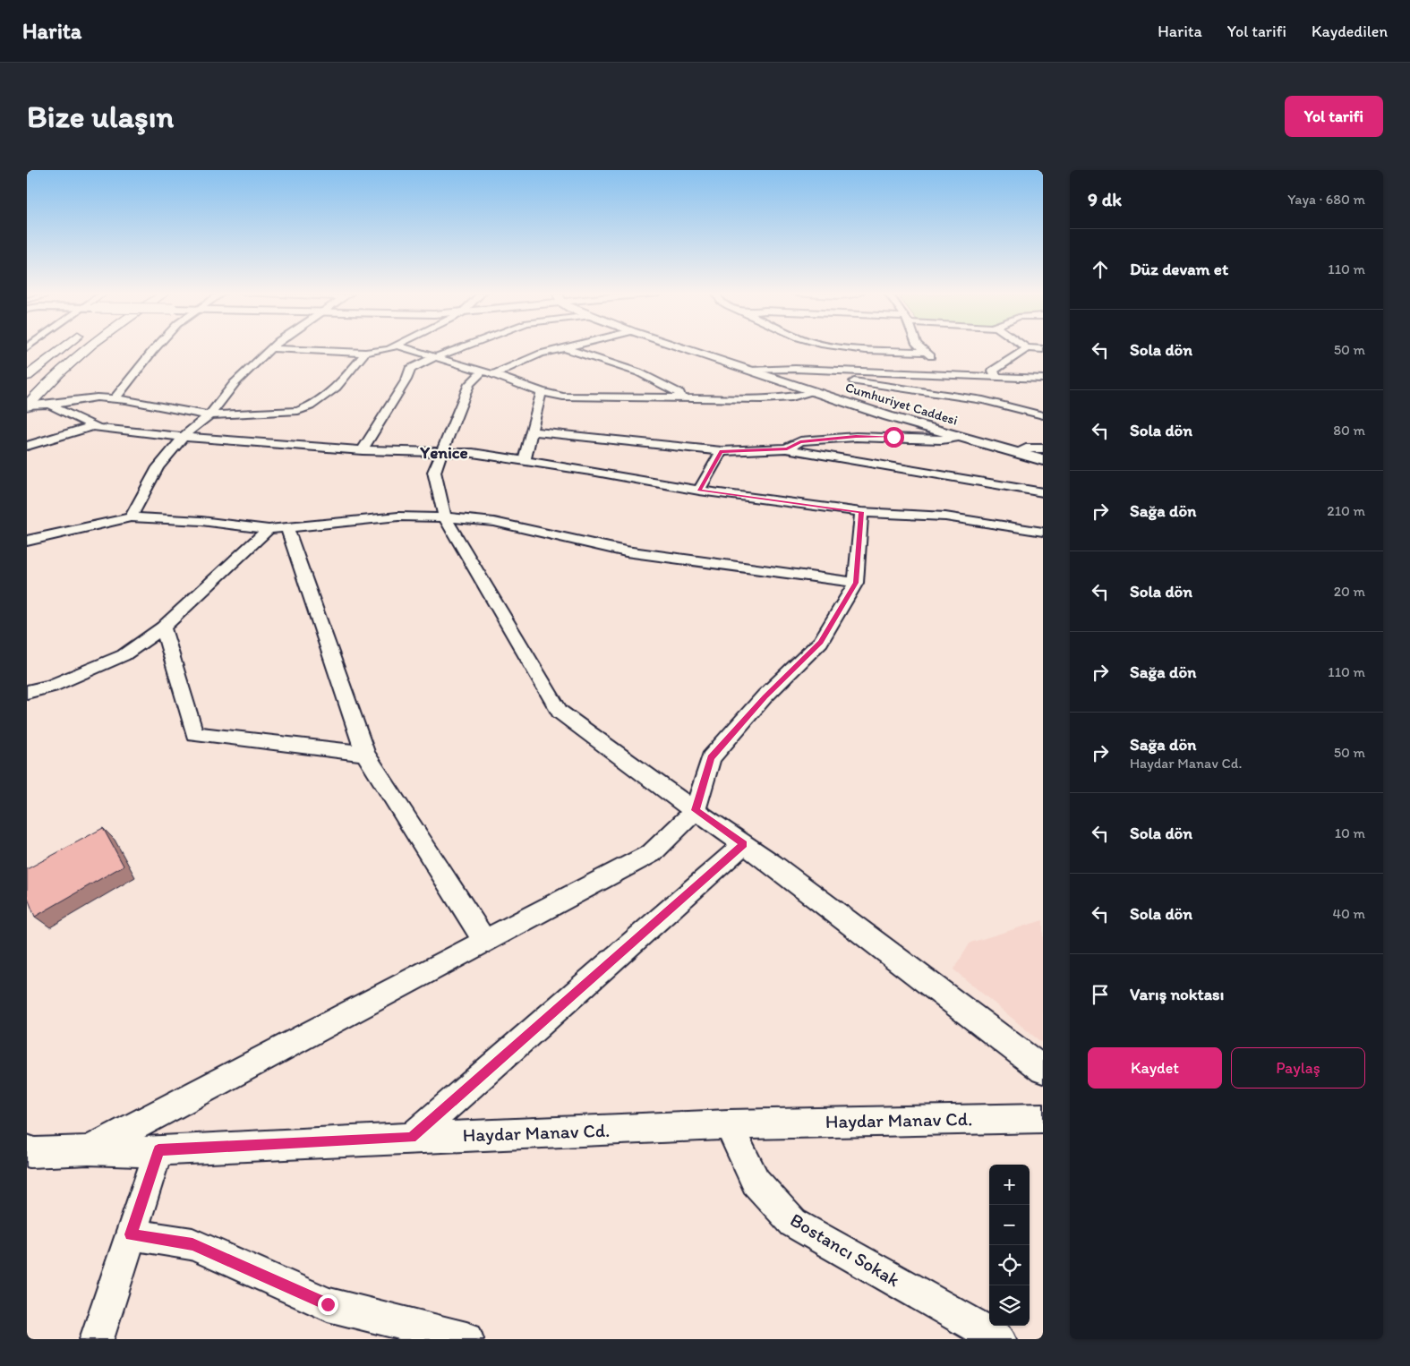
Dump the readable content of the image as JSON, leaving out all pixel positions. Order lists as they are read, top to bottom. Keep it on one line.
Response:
{"streets":{"street":["Cumhuriyet Caddesi","Haydar Manav Cd.","Bostancı Sokak"]},"crossings":[["Haydar Manav Cd.","Bostancı Sokak"]],"districts":["Yenice"],"page":{"header":"Harita","nav":["Harita","Yol tarifi","Kaydedilen"],"buttons":["Yol tarifi",["Kaydet","Paylaş"]],"title":"Bize ulaşın","heading":["9 dk","Yaya · 680 m"],"list":[["Düz devam et","110 m"],["Sola dön","50 m"],["Sola dön","80 m"],["Sağa dön","210 m"],["Sola dön","20 m"],["Sağa dön","110 m"],["Sağa dön","Haydar Manav Cd.","50 m"],["Sola dön","10 m"],["Sola dön","40 m"],"Varış noktası"],"map_buttons":["+","−"]}}
